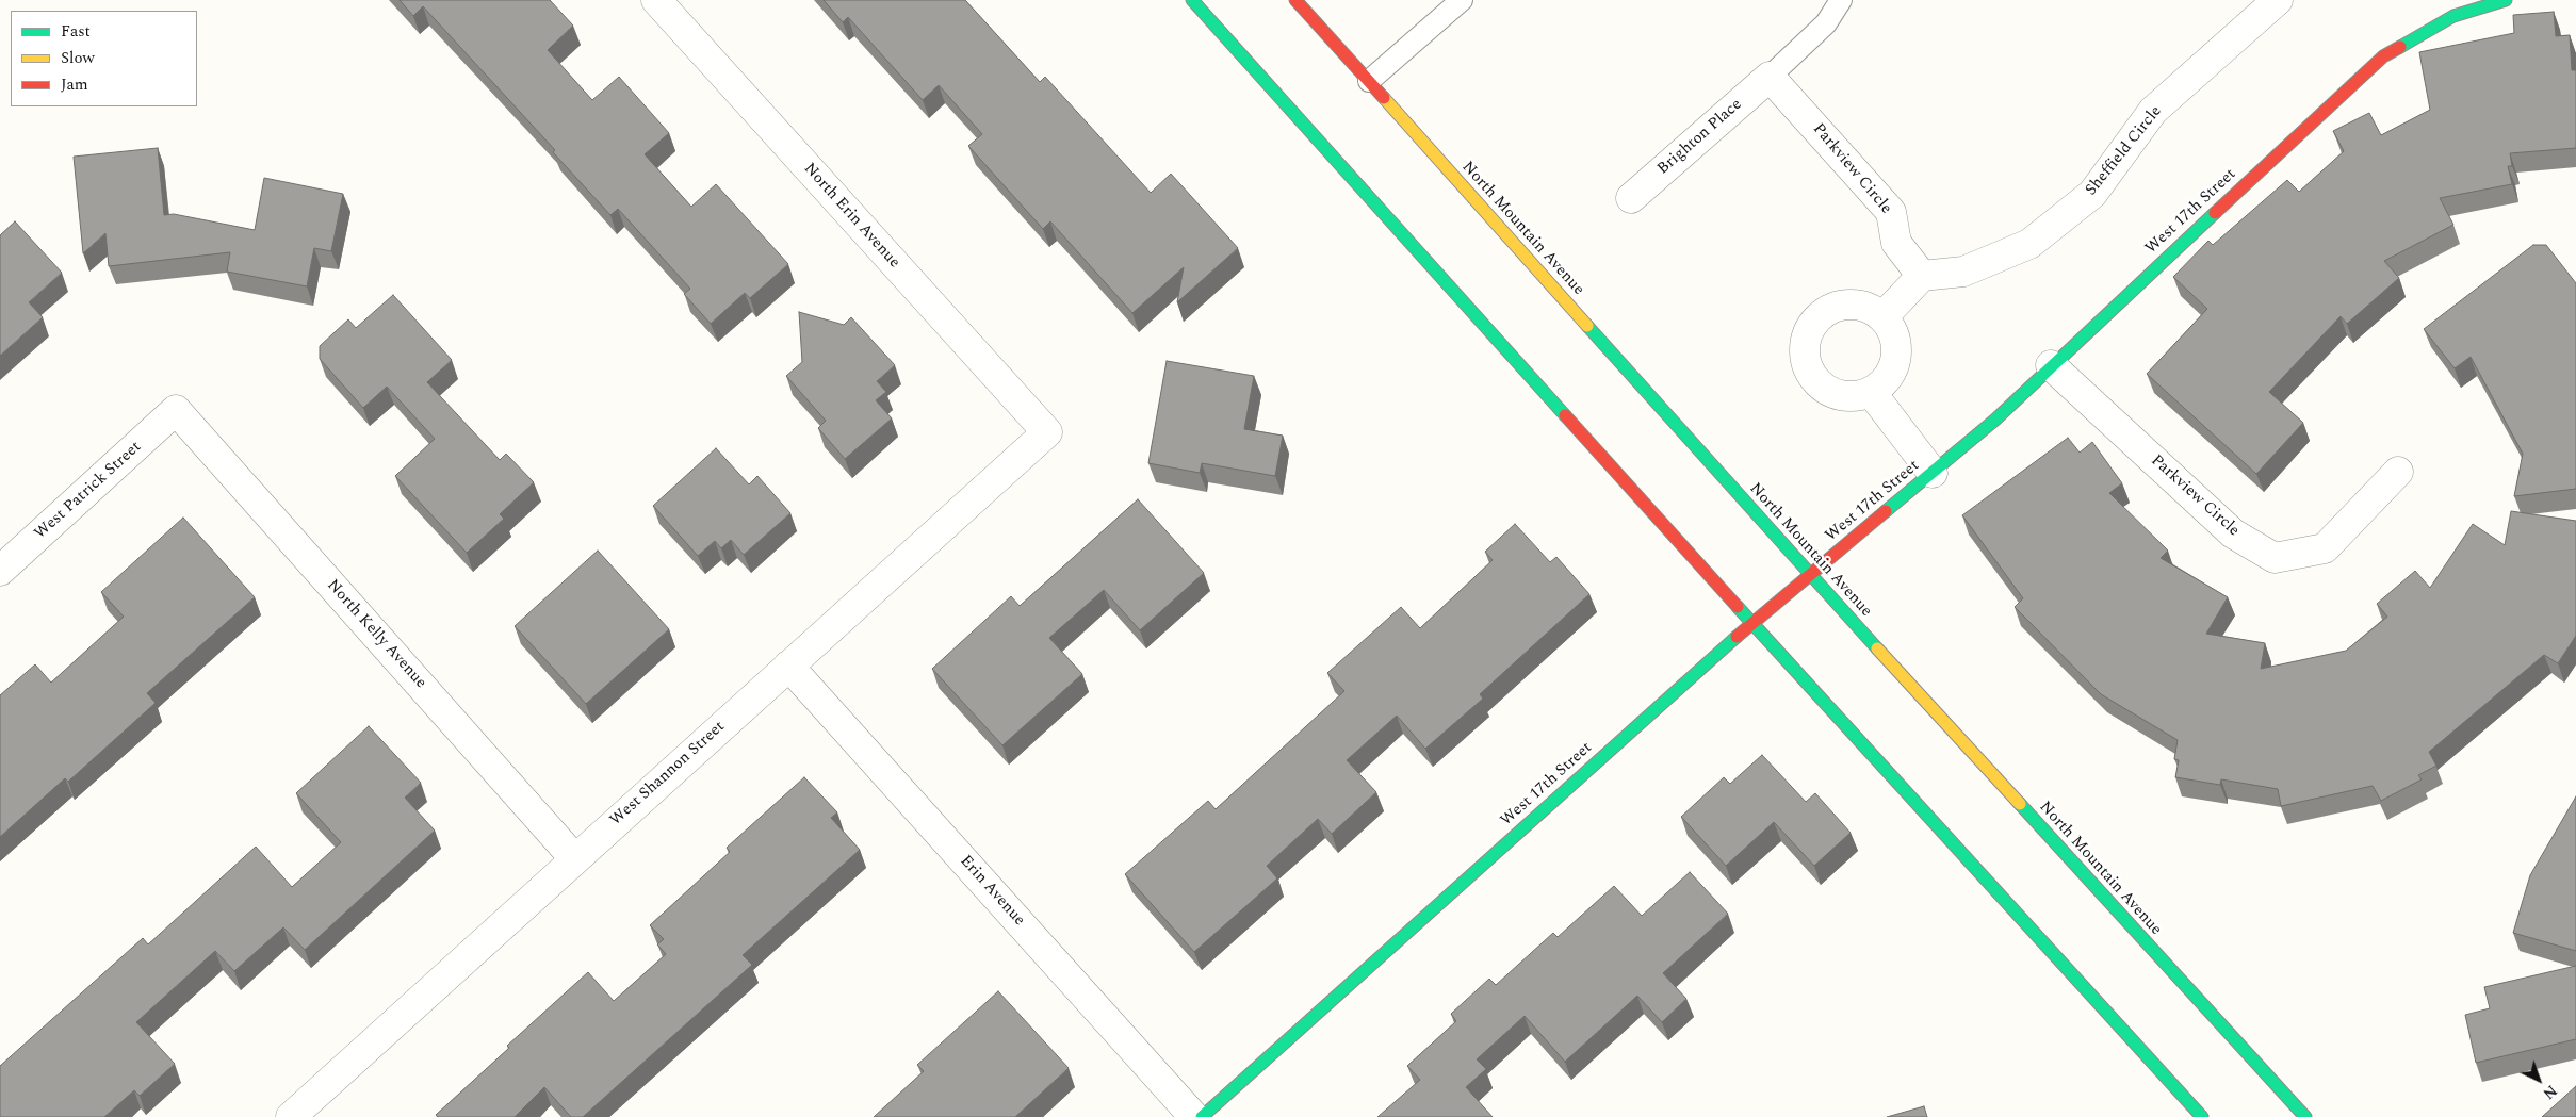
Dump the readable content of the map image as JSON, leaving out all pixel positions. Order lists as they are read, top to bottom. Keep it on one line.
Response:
{"streets":{"main road":["West 17th Street","North Mountain Avenue"],"street":["Brighton Place","Sheffield Circle","Parkview Circle","North Erin Avenue","West Patrick Street","North Kelly Avenue","West Shannon Street","Erin Avenue"]},"crossings":[["Brighton Place","Parkview Circle"],["Sheffield Circle","Parkview Circle"],["Parkview Circle","West 17th Street"],["West 17th Street","North Mountain Avenue"],["North Erin Avenue","West Shannon Street"],["West Patrick Street","North Kelly Avenue"],["North Kelly Avenue","West Shannon Street"],["West Shannon Street","Erin Avenue"]],"legend":["Fast","Slow","Jam"],"north":"bottom right"}
